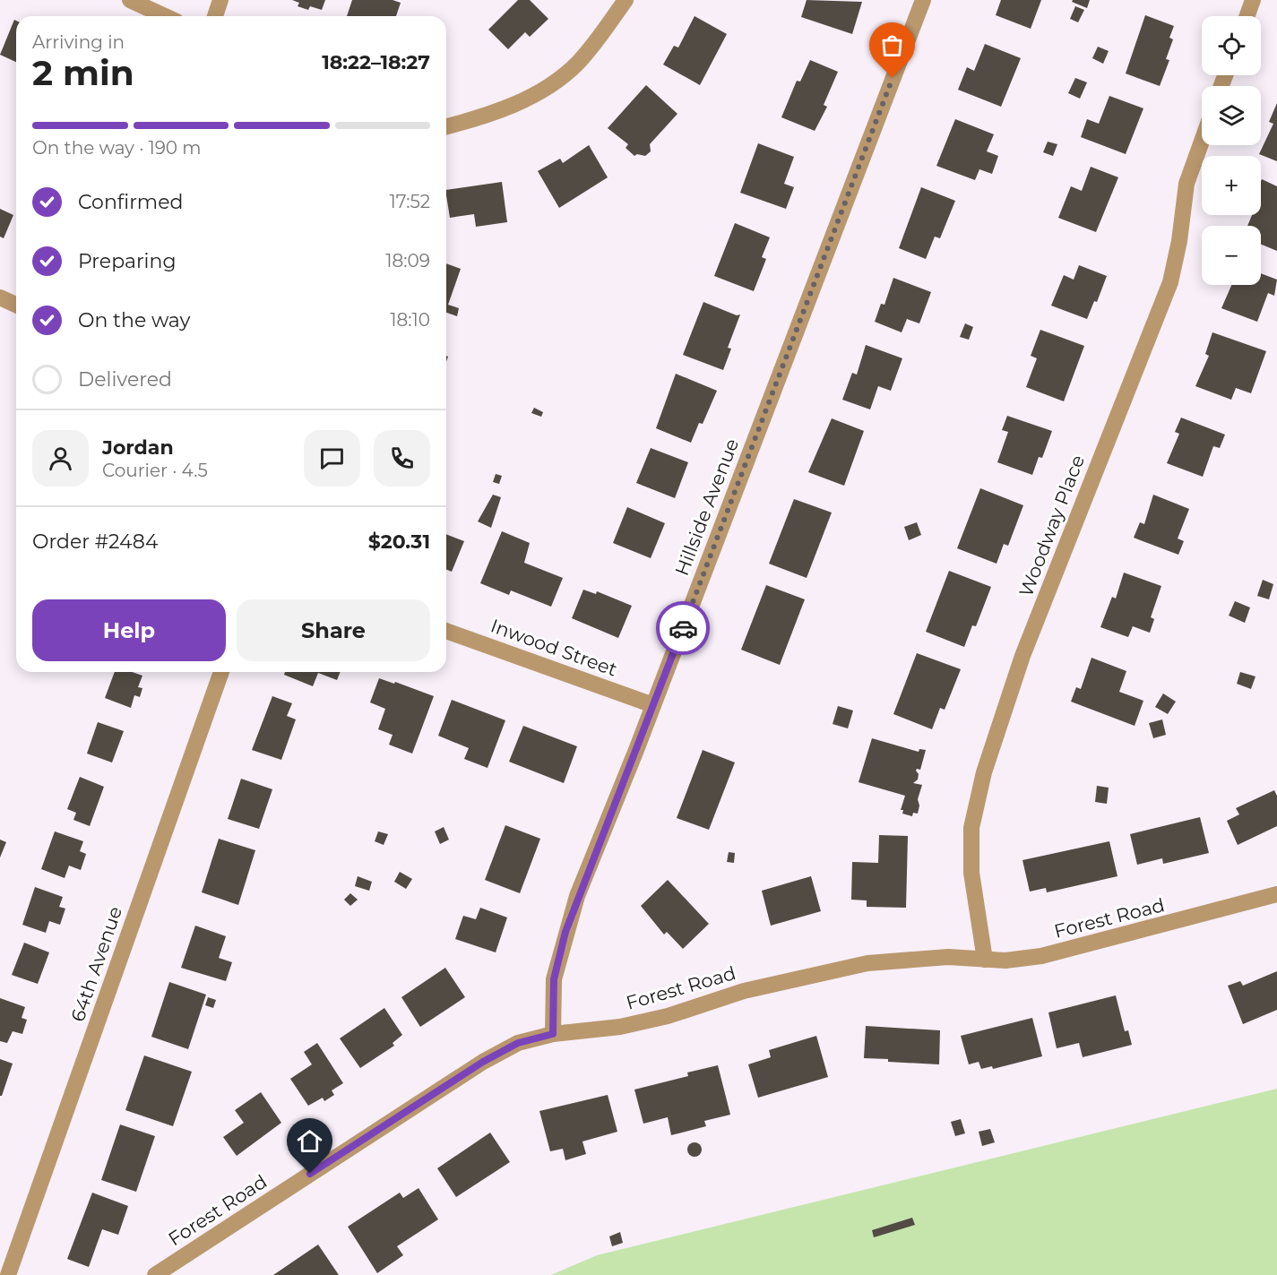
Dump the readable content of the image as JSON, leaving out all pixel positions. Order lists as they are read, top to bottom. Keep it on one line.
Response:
{"streets":{"street":["Hillside Avenue","Woodway Place","Inwood Street","Forest Road","64th Avenue"]},"crossings":[["Hillside Avenue","Inwood Street"],["Hillside Avenue","Forest Road"],["Woodway Place","Forest Road"]],"page":{"map_buttons":["+","−"],"heading":["2 min","Arriving in","18:22–18:27"],"panel":["Jordan","Courier · 4.5","Order #2484","$20.31"],"bar":"On the way · 190 m","list":[["Confirmed","17:52"],["Preparing","18:09"],["On the way","18:10"],"Delivered"],"buttons":["Help","Share"]}}
